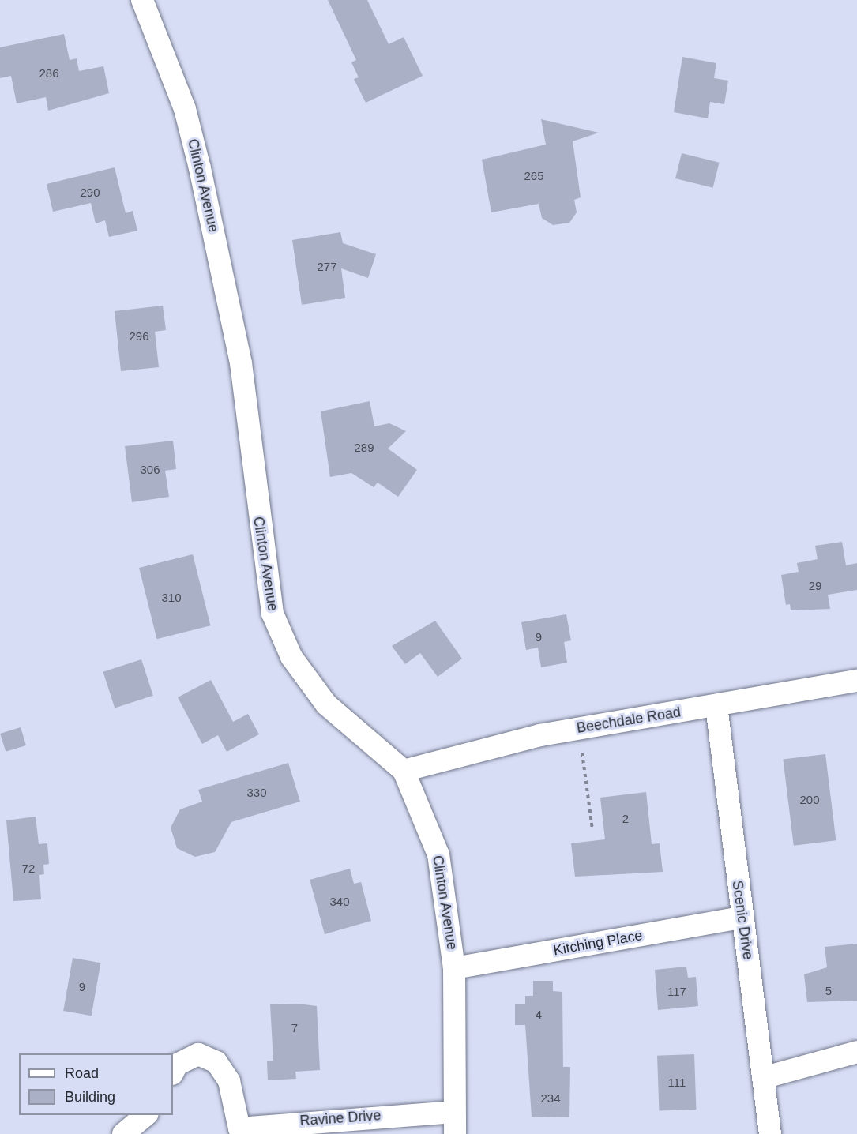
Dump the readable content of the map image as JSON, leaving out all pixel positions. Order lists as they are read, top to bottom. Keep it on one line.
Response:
{"streets":{"street":["Clinton Avenue","Beechdale Road","Scenic Drive","Kitching Place","Ravine Drive"]},"crossings":[["Clinton Avenue","Beechdale Road"],["Clinton Avenue","Kitching Place"],["Clinton Avenue","Ravine Drive"],["Beechdale Road","Scenic Drive"],["Scenic Drive","Kitching Place"]],"house_numbers":["286","265","290","277","296","289","306","29","310","9","330","200","2","72","340","9","5","117","4","7","111","234"],"legend":["Road","Building"]}
